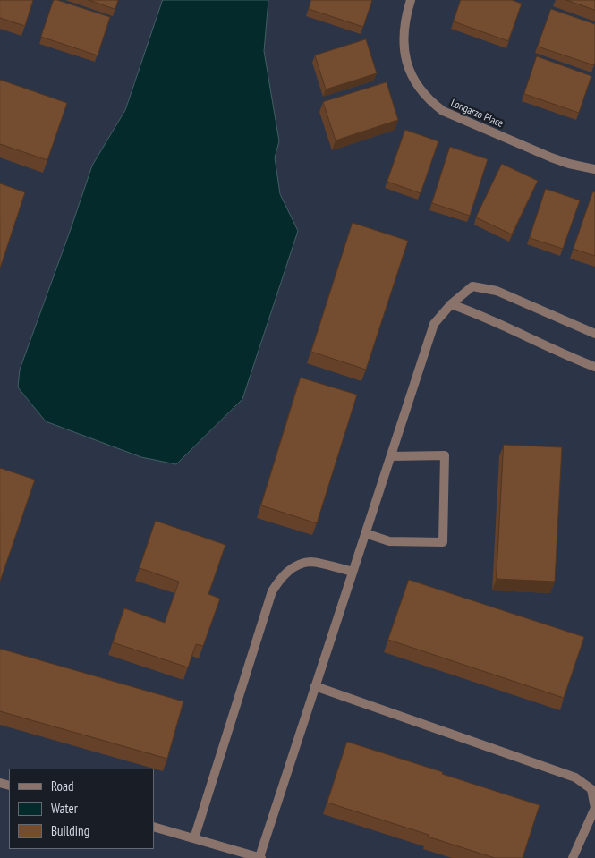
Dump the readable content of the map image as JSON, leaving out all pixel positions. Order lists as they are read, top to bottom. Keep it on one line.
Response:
{"streets":{"street":["Longarzo Place"]},"legend":["Road","Water","Building"]}
